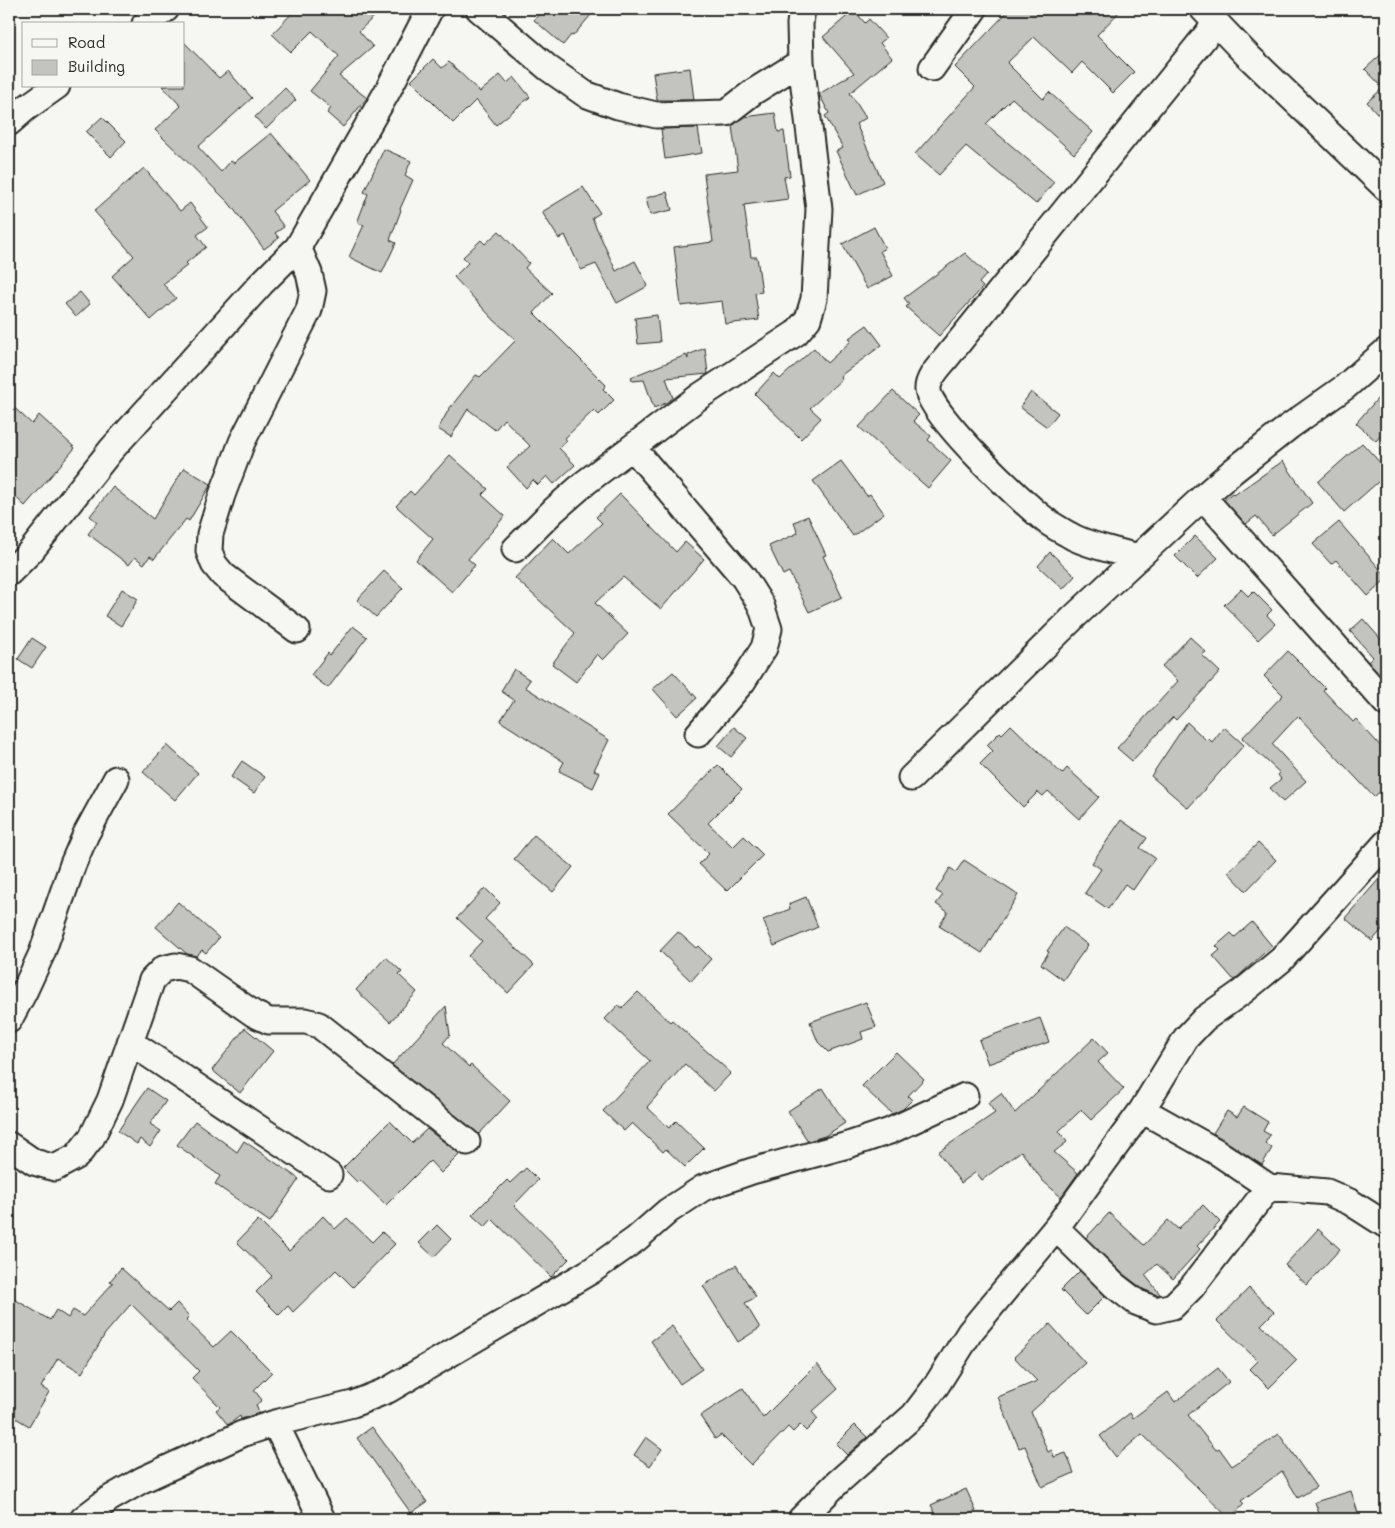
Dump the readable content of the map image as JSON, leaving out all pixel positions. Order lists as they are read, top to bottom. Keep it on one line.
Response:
{"legend":["Road","Building"]}
